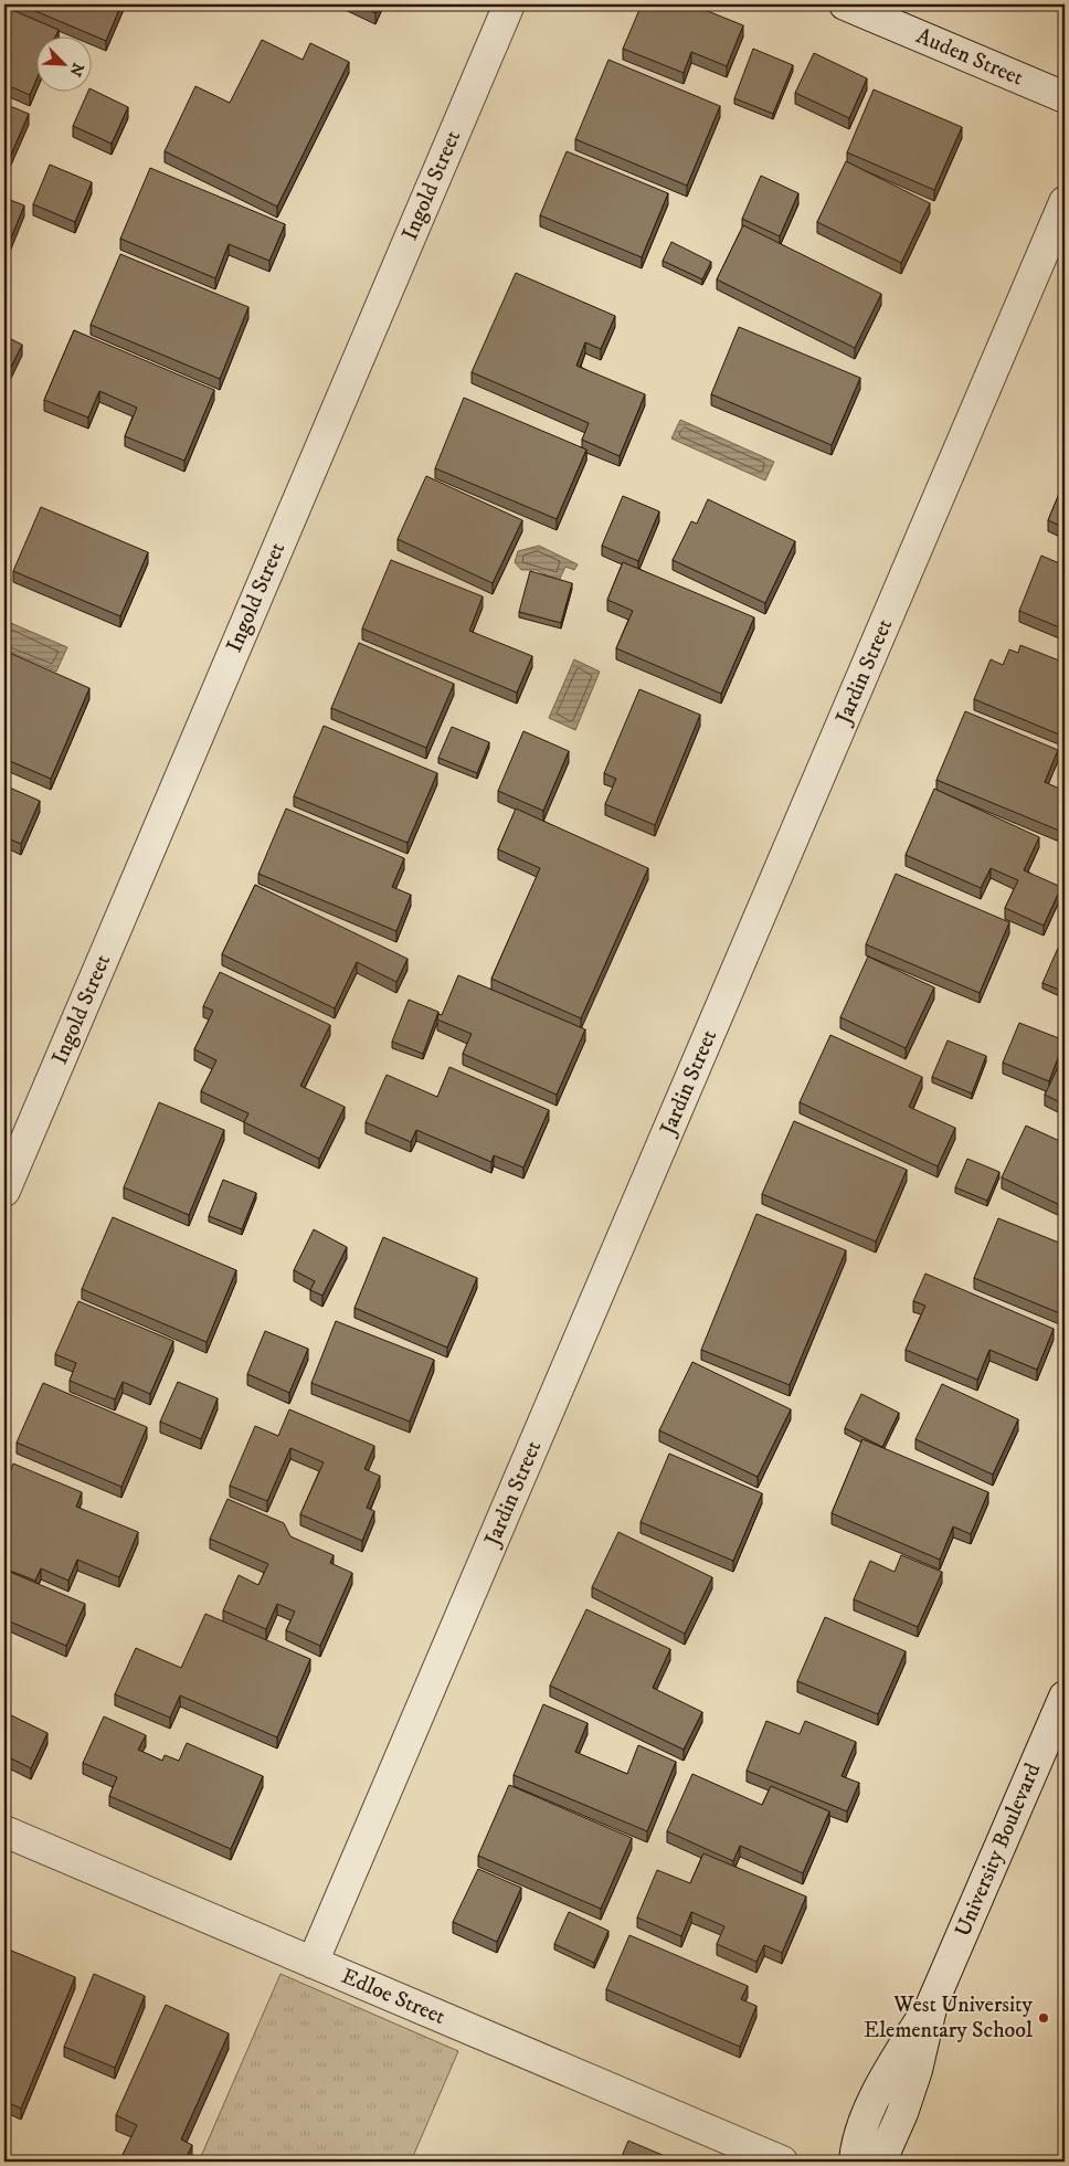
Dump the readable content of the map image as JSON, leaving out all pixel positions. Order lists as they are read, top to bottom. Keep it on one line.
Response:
{"streets":{"street":["Auden Street","Ingold Street","Jardin Street","University Boulevard","Edloe Street"]},"crossings":[["Jardin Street","Edloe Street"]],"places":["West University Elementary School"],"north":"bottom right"}
